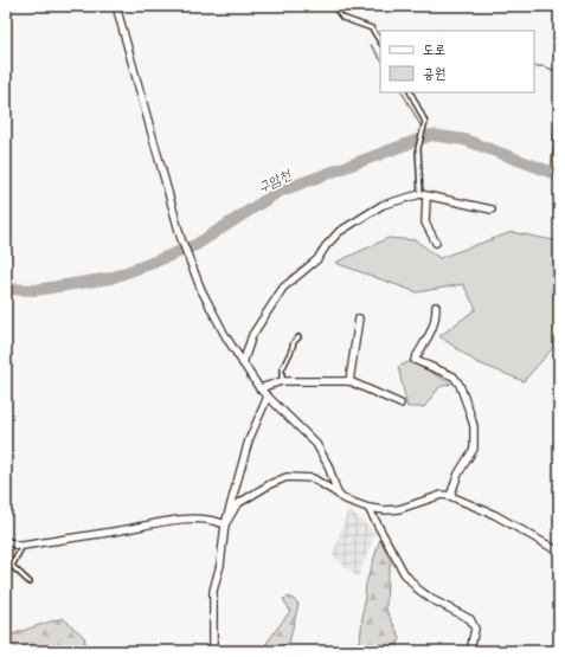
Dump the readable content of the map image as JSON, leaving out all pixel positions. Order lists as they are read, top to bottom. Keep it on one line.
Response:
{"water":["구암천"],"legend":["도로","공원"]}
